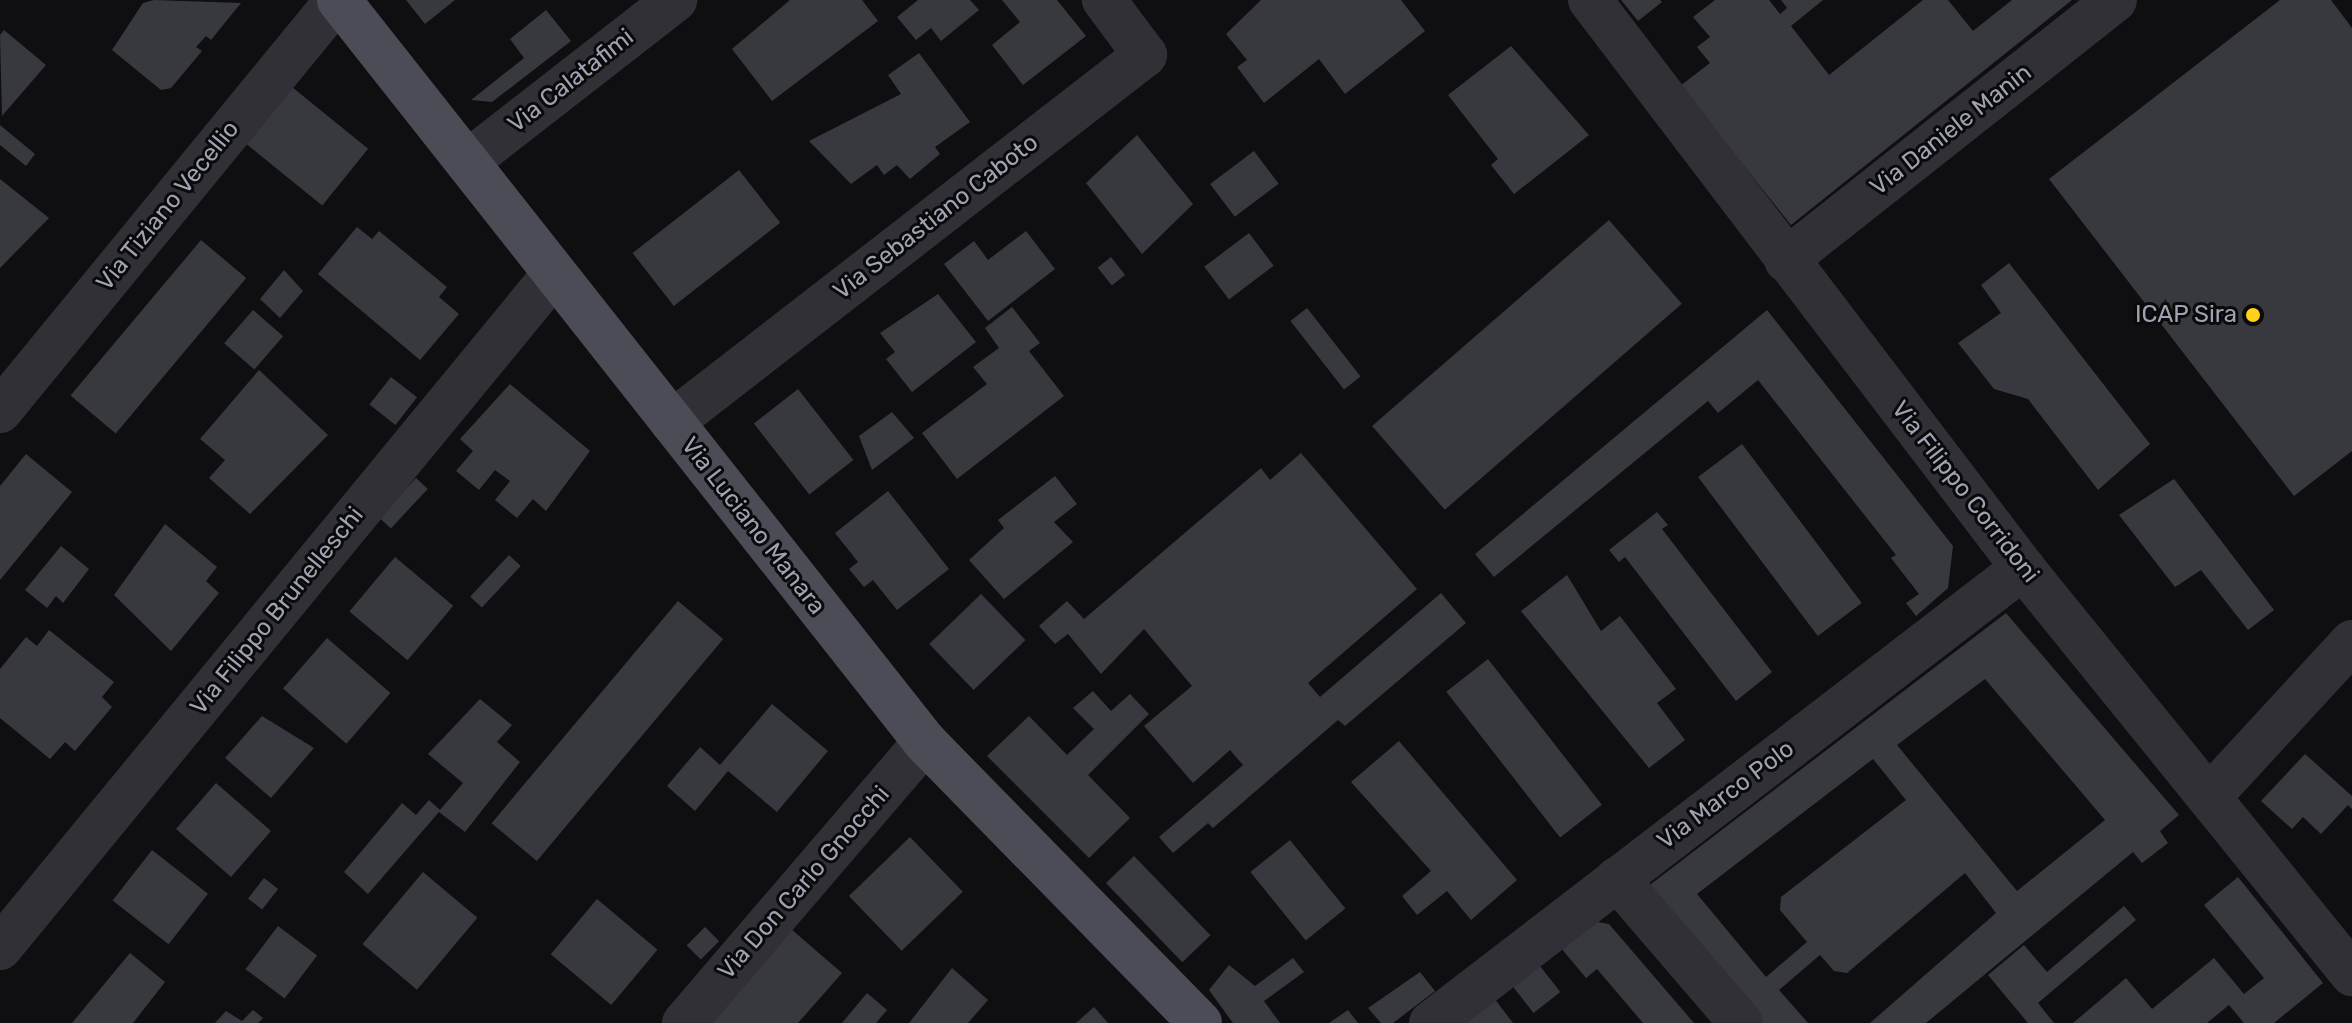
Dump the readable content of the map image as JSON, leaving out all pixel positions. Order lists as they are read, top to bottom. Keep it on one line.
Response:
{"streets":{"main road":["Via Luciano Manara"],"street":["Via Calatafimi","Via Daniele Manin","Via Tiziano Vecellio","Via Sebastiano Caboto","Via Filippo Corridoni","Via Filippo Brunelleschi","Via Marco Polo","Via Don Carlo Gnocchi"]},"crossings":[["Via Calatafimi","Via Luciano Manara"],["Via Daniele Manin","Via Filippo Corridoni"],["Via Tiziano Vecellio","Via Luciano Manara"],["Via Sebastiano Caboto","Via Luciano Manara"],["Via Filippo Corridoni","Via Marco Polo"],["Via Luciano Manara","Via Filippo Brunelleschi"],["Via Luciano Manara","Via Don Carlo Gnocchi"]],"places":["ICAP Sira"]}
